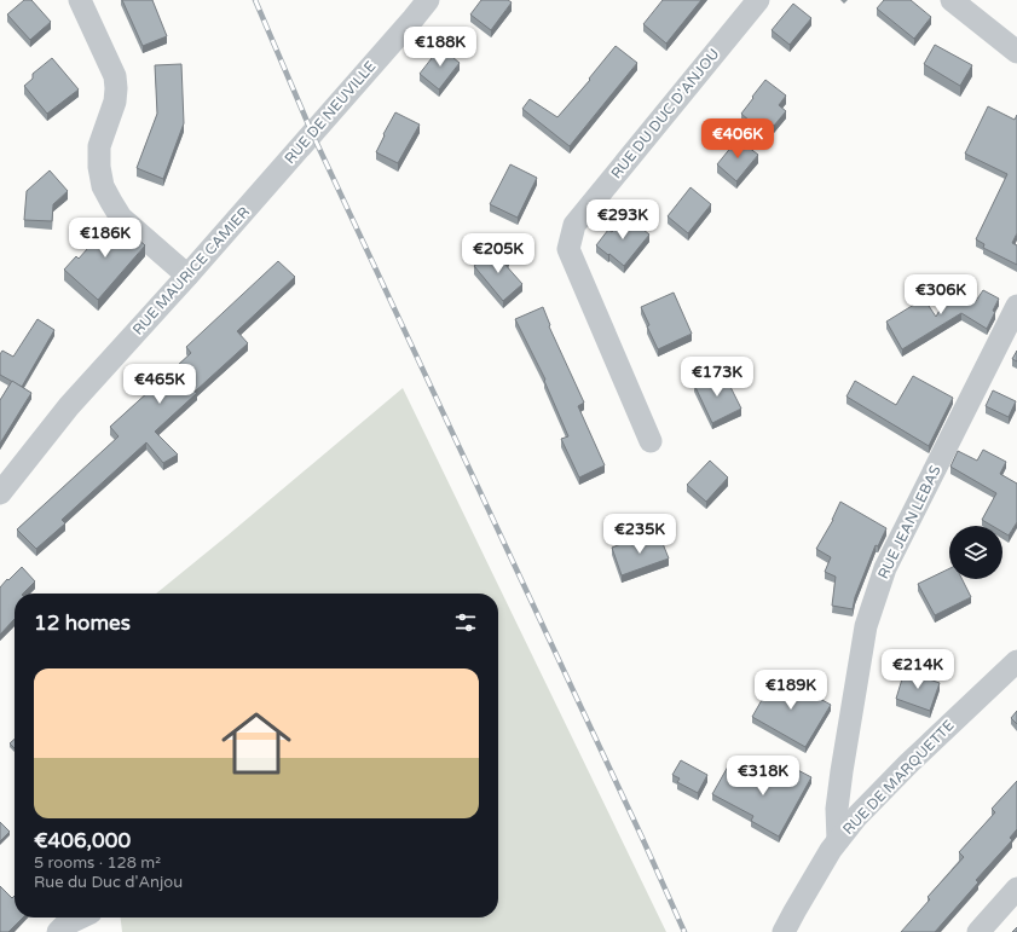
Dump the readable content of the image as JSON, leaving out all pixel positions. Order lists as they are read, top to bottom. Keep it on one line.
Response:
{"streets":{"street":["RUE DE NEUVILLE","RUE DU DUC D'ANJOU","RUE MAURICE CAMIER","RUE JEAN LEBAS","RUE DE MARQUETTE"]},"crossings":[["RUE DE NEUVILLE","RUE MAURICE CAMIER"],["RUE JEAN LEBAS","RUE DE MARQUETTE"]],"page":{"price":["€188K","€406K","€293K","€186K","€205K","€306K","€173K","€465K","€235K","€214K","€189K","€318K"],"heading":"12 homes","list":[{"name":"€406,000","note":"5 rooms · 128 m² · Rue du Duc d'Anjou"}]}}
